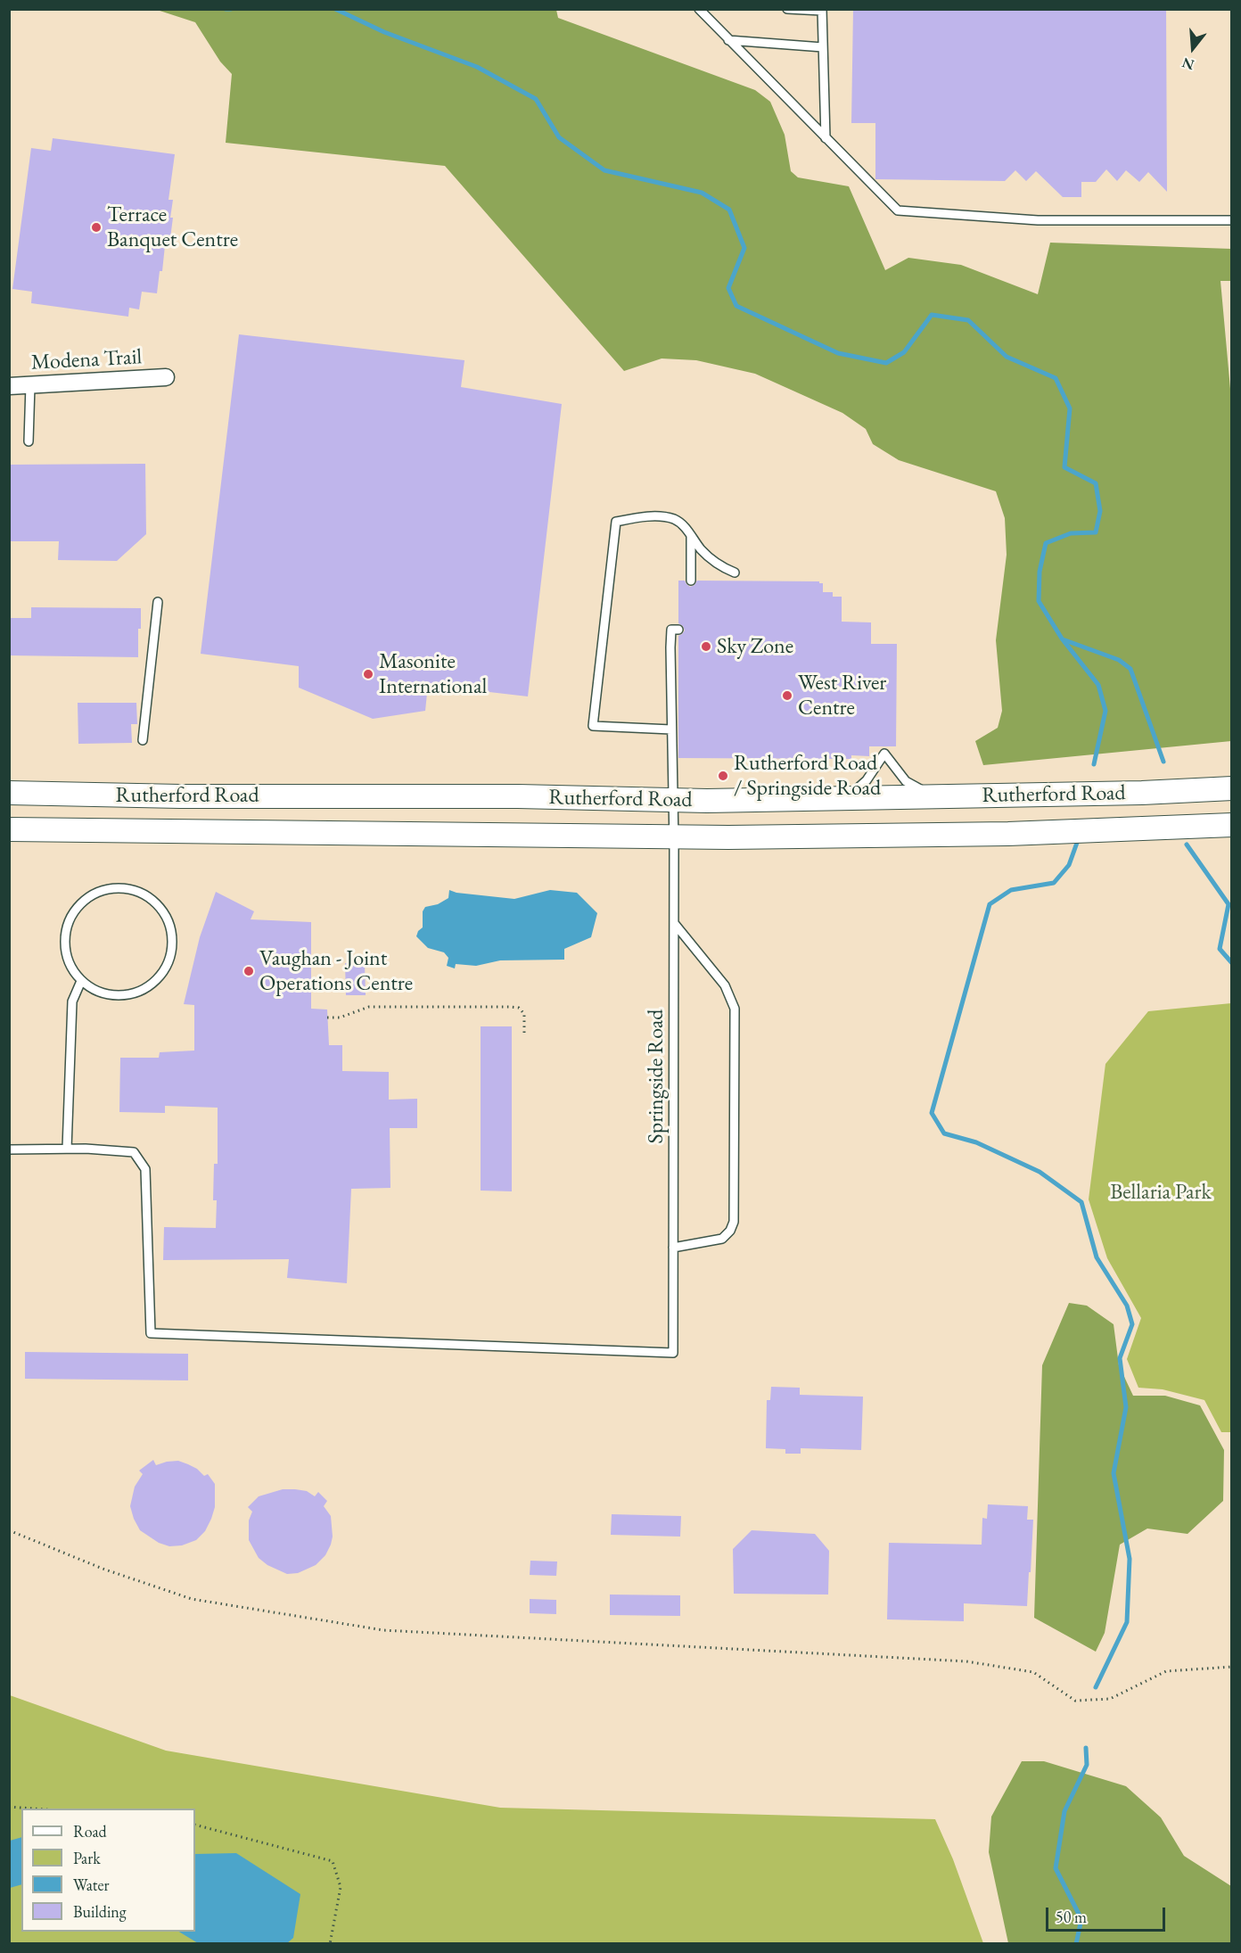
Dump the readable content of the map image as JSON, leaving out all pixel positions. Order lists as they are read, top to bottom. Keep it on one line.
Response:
{"streets":{"main road":["Rutherford Road"],"street":["Modena Trail"],"lane":["Springside Road"]},"crossings":[["Rutherford Road","Springside Road"]],"parks":["Bellaria Park"],"places":["Terrace Banquet Centre","Sky Zone","Masonite International","West River Centre","Rutherford Road / Springside Road","Vaughan - Joint Operations Centre"],"legend":["Road","Park","Water","Building"],"scale_bar":"50 m","north":"bottom"}
